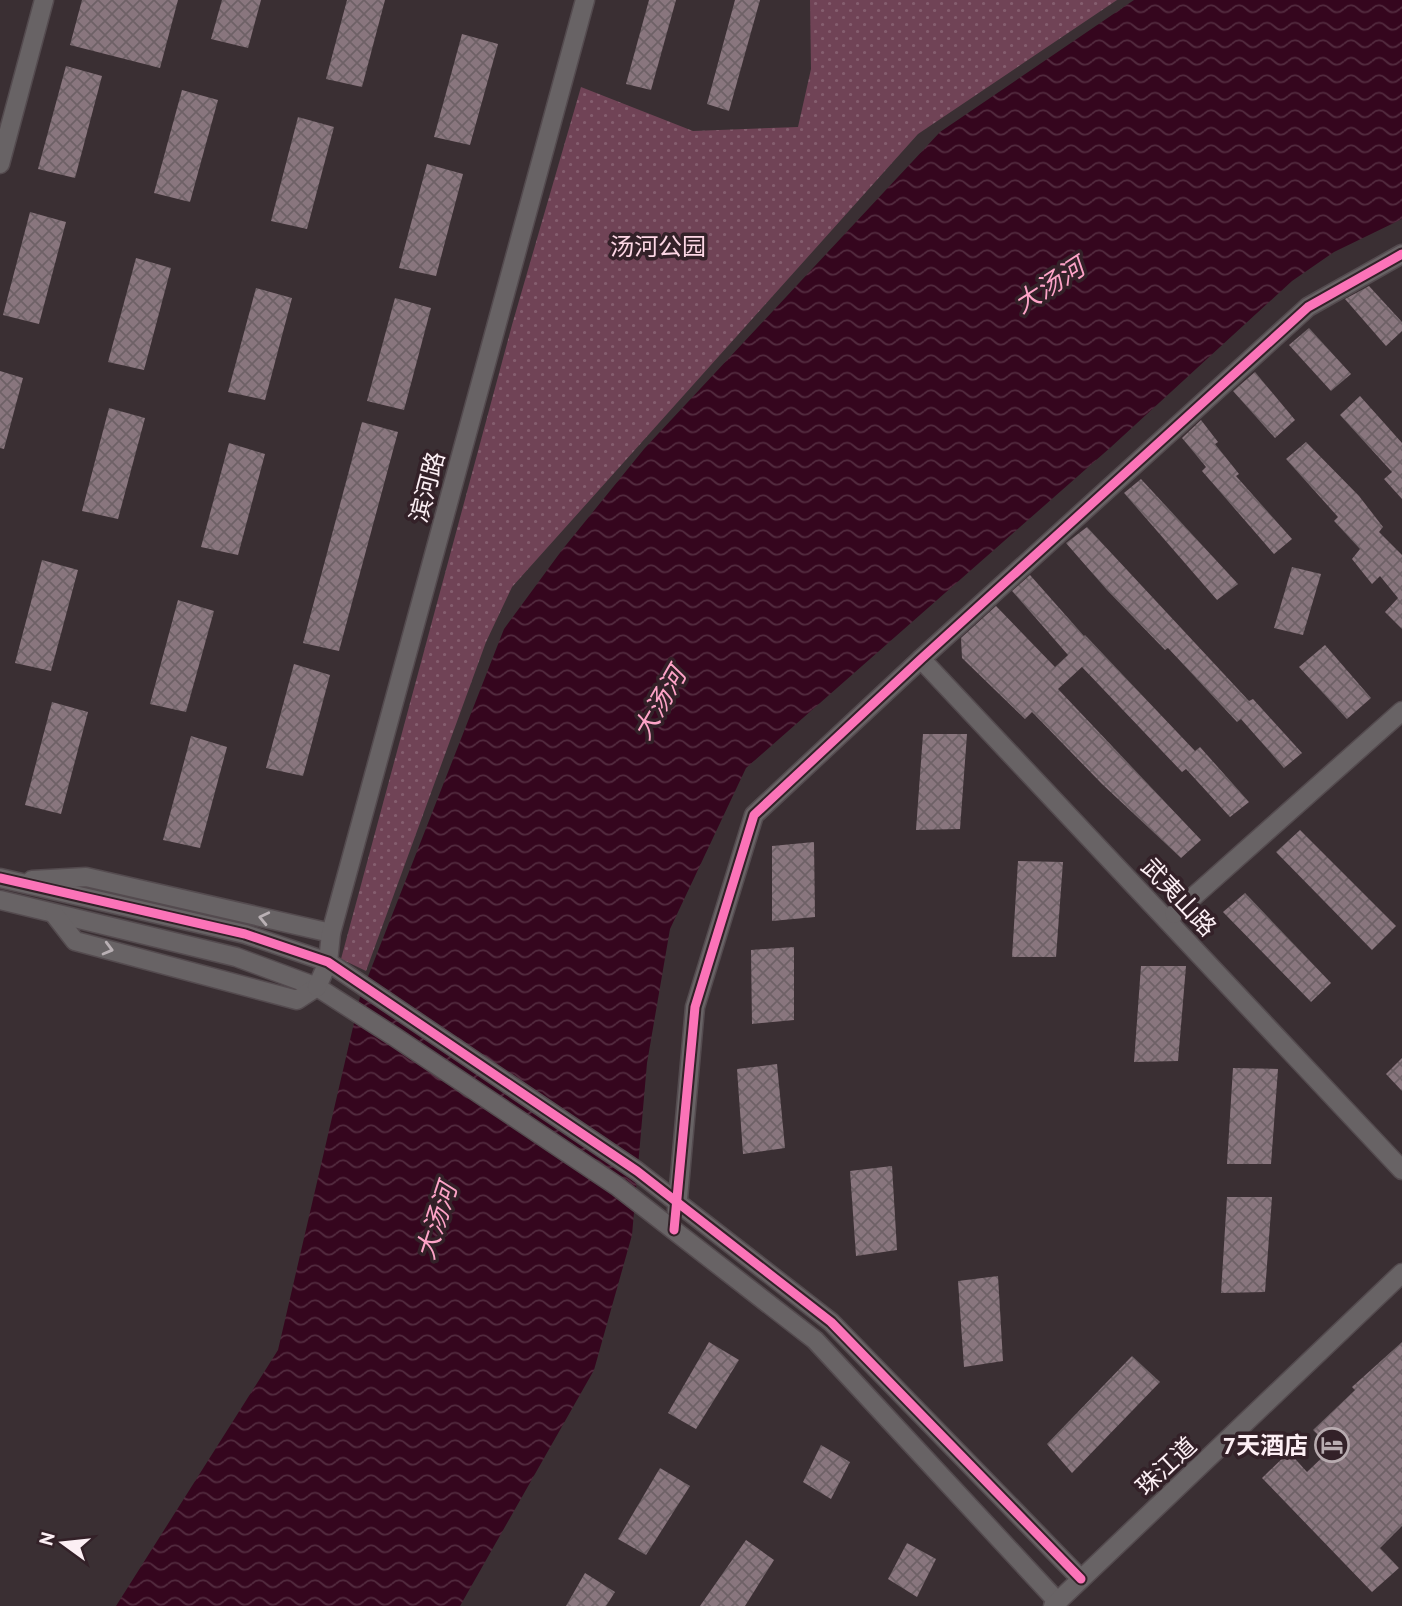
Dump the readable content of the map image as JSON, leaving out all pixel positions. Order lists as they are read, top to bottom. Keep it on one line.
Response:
{"streets":{"street":["滨河路","武夷山路","珠江道"]},"water":["大汤河"],"parks":["汤河公园"],"places":{"hotel":["7天酒店"]},"north":"left"}
